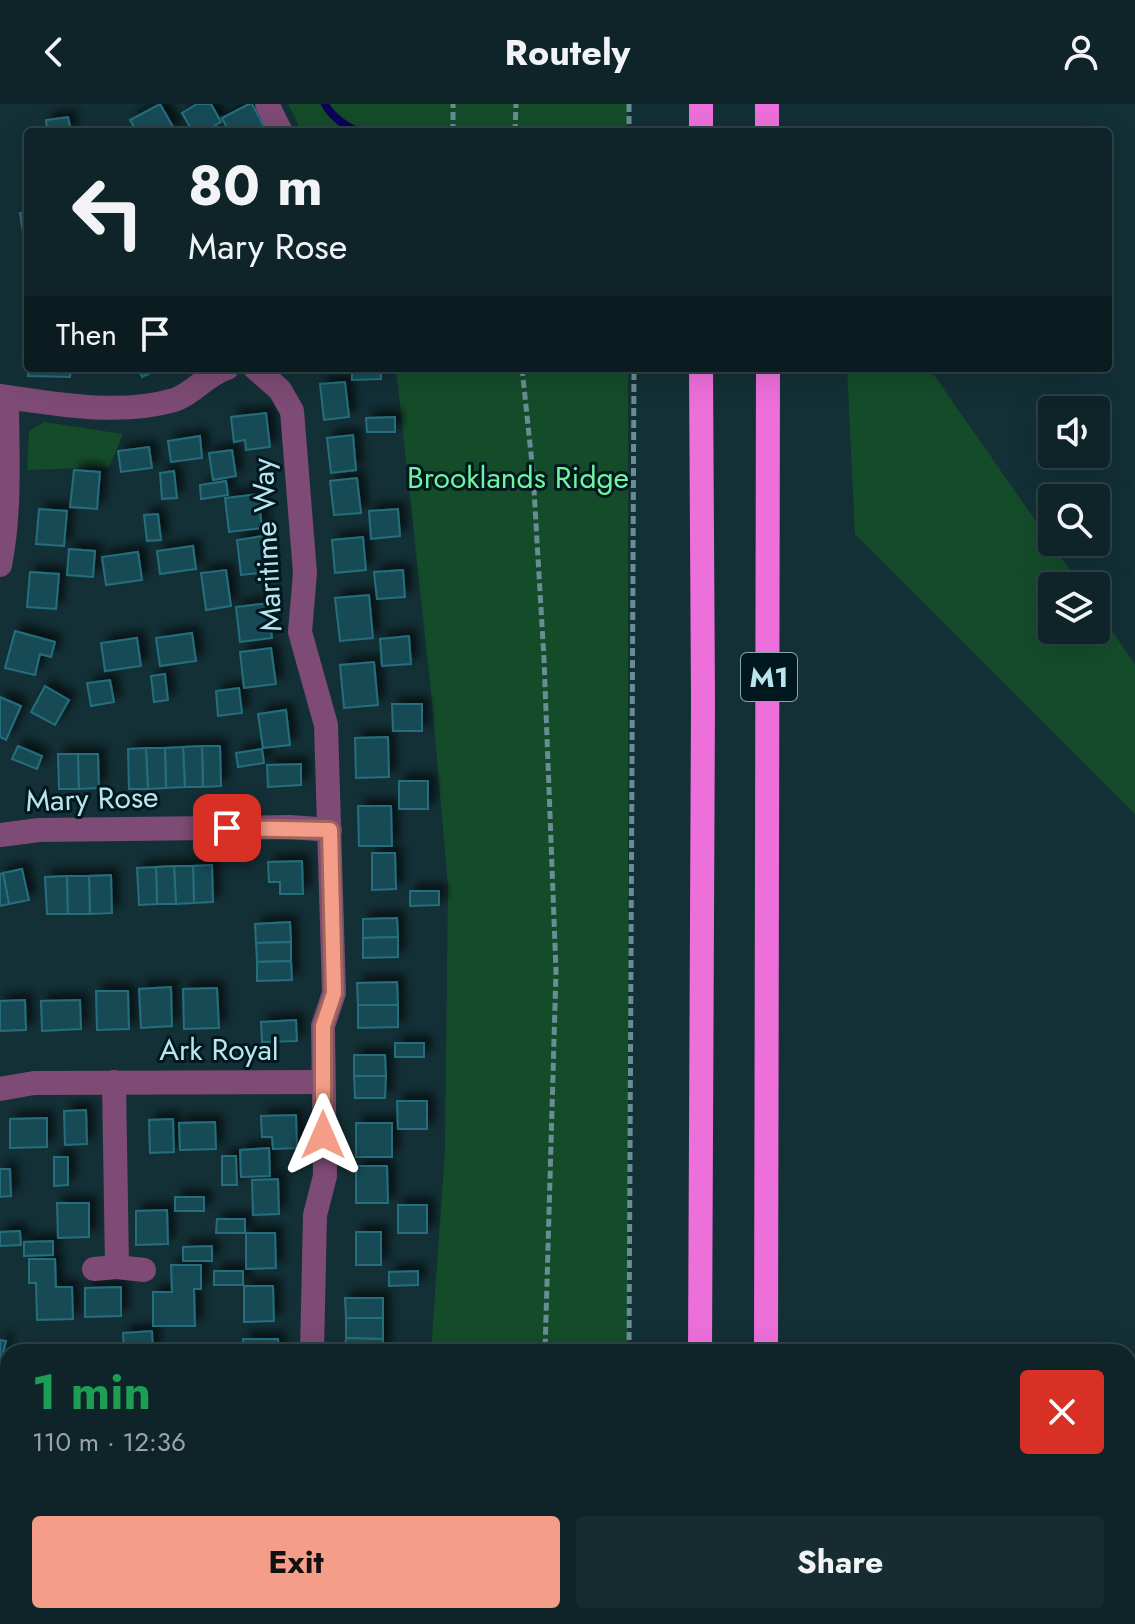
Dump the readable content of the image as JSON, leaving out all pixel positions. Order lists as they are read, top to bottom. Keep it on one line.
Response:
{"streets":{"highway":["M1"],"street":["Maritime Way","Mary Rose","Ark Royal"]},"crossings":[["Maritime Way","Mary Rose"],["Maritime Way","Ark Royal"]],"parks":["Brooklands Ridge"],"page":{"header":"Routely","turn":["80 m","Mary Rose"],"then":"Then","heading":["1 min","110 m · 12:36"],"buttons":["Exit","Share"]}}
